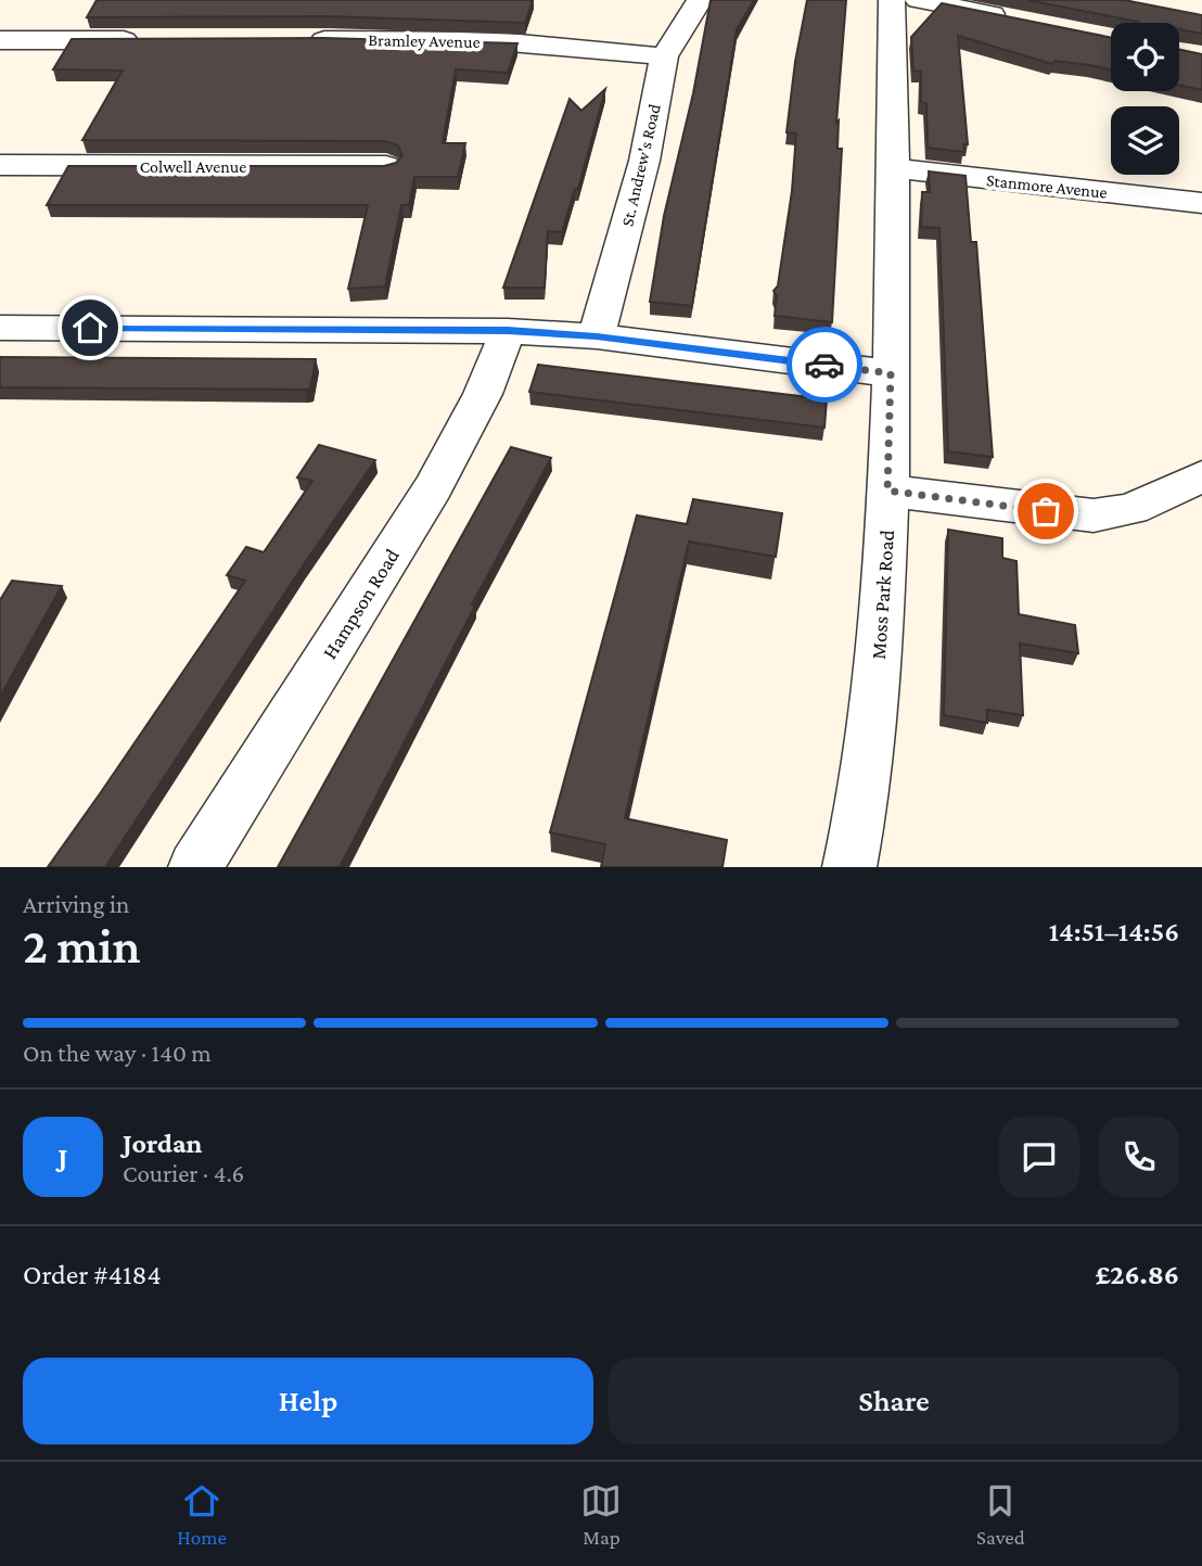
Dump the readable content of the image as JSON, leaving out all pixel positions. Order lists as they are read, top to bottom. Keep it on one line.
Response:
{"streets":{"street":["Bramley Avenue","St. Andrew's Road","Colwell Avenue","Stanmore Avenue","Moss Park Road","Hampson Road"]},"crossings":[["Bramley Avenue","St. Andrew's Road"],["Stanmore Avenue","Moss Park Road"]],"page":{"heading":["2 min","Arriving in","14:51–14:56"],"panel":["Jordan","Courier · 4.6","Order #4184","£26.86"],"bar":"On the way · 140 m","round":"J","buttons":["Help","Share"],"tabs":["Home","Map","Saved"]}}
